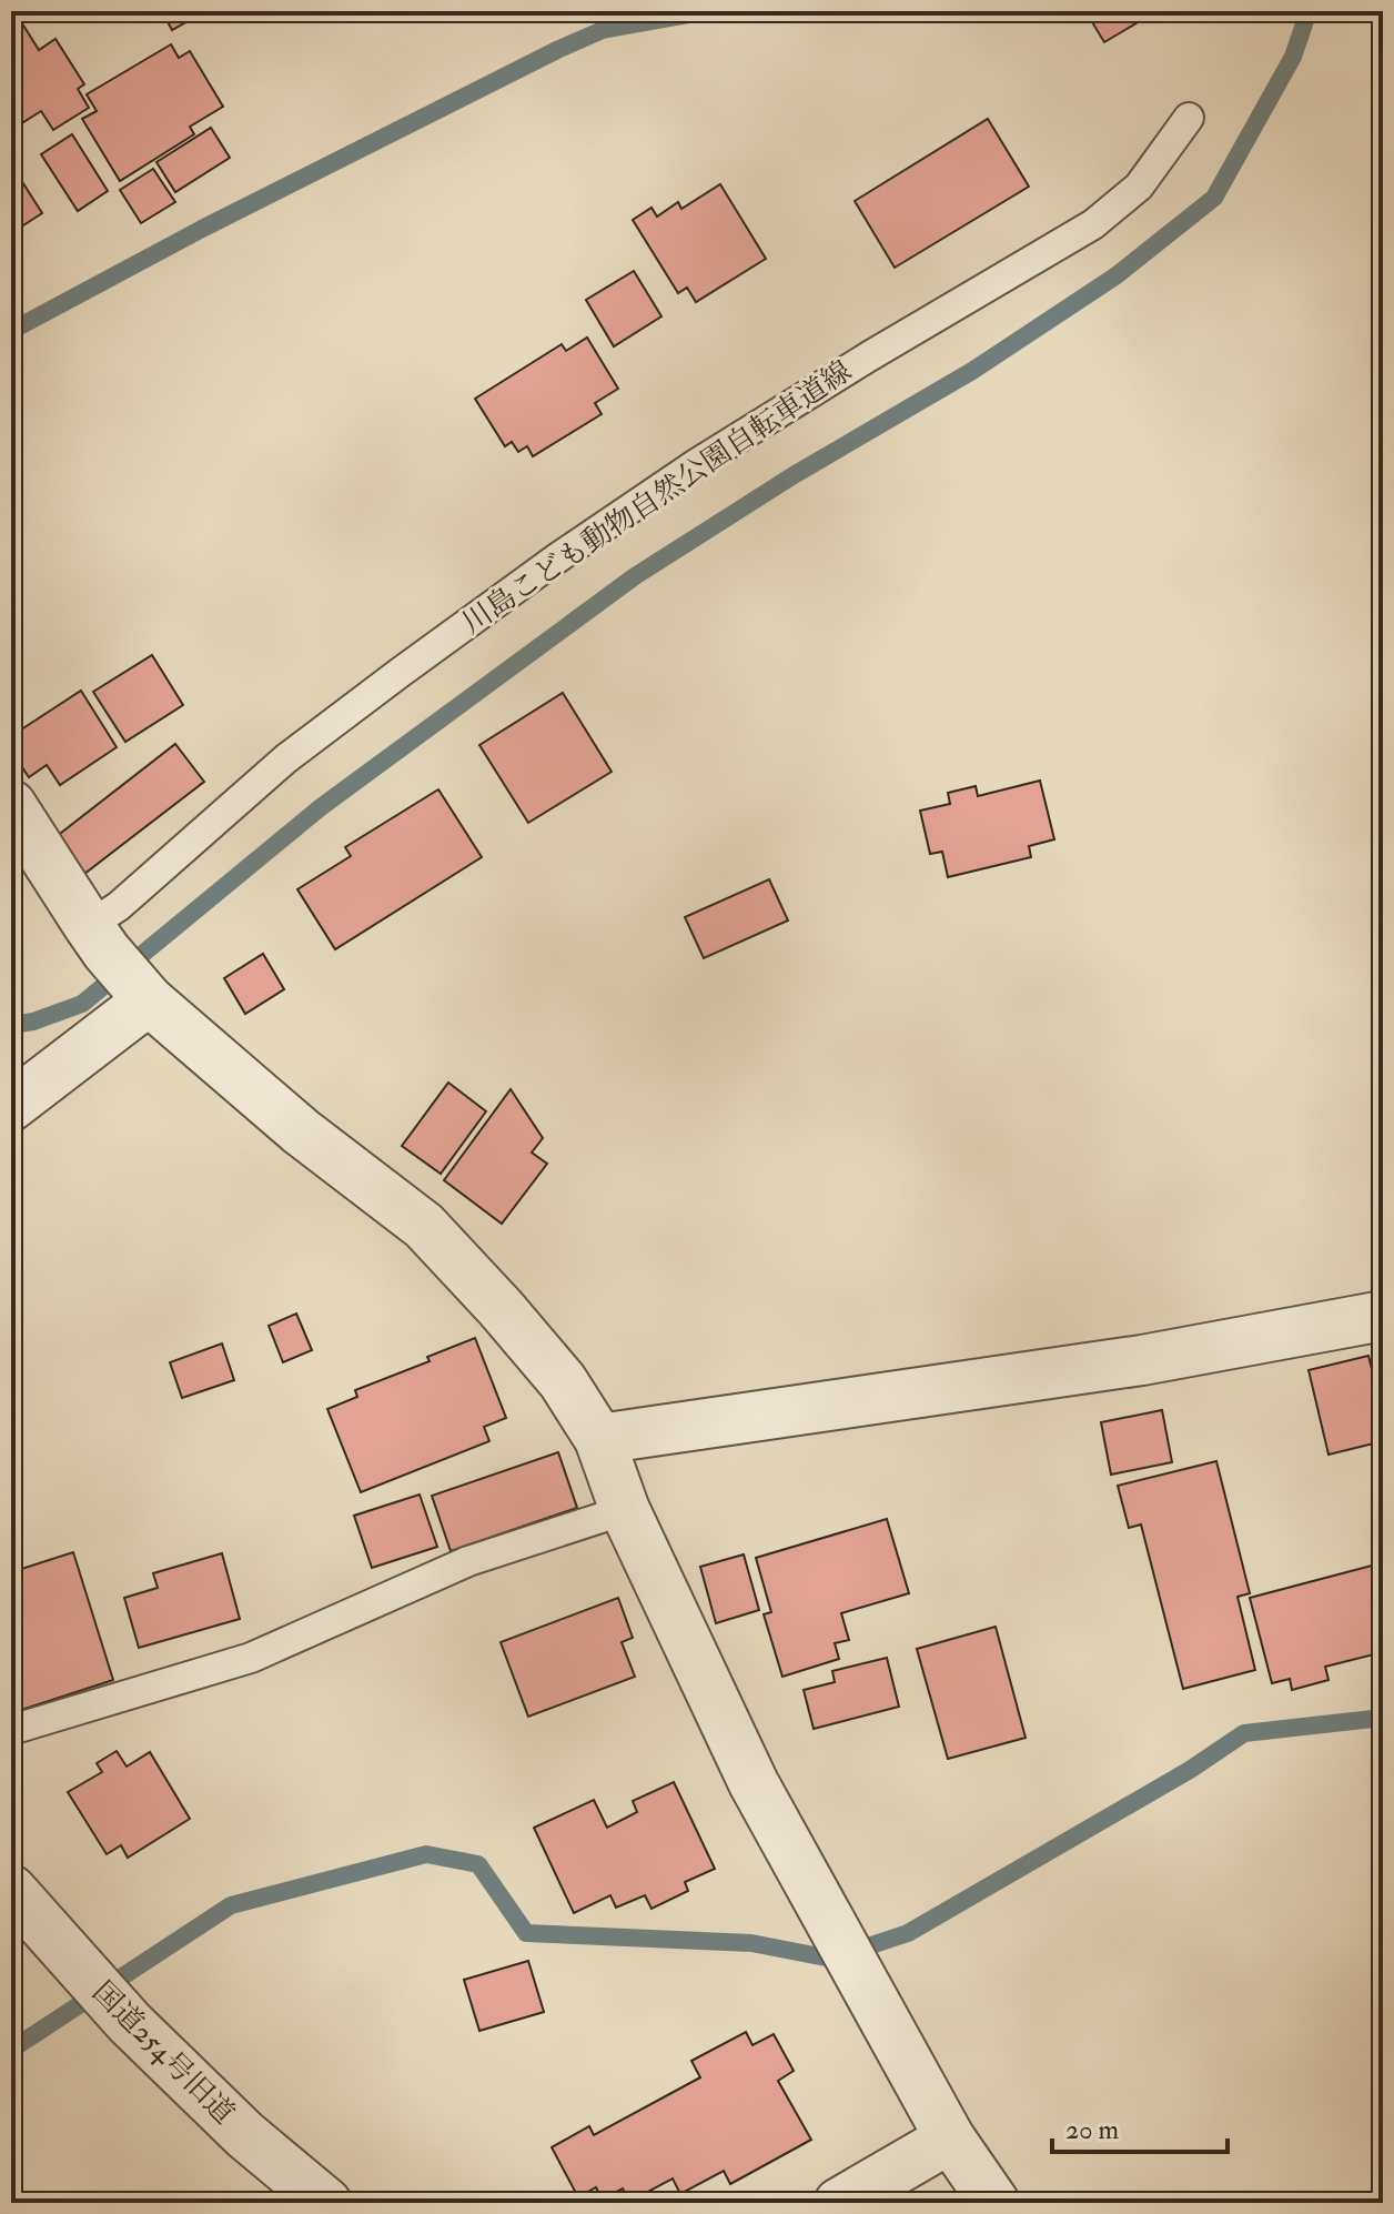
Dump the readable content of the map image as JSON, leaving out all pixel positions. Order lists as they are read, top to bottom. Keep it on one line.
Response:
{"streets":{"street":["国道254号旧道"],"lane":["川島こども動物自然公園自転車道線"]},"scale_bar":"20 m"}
